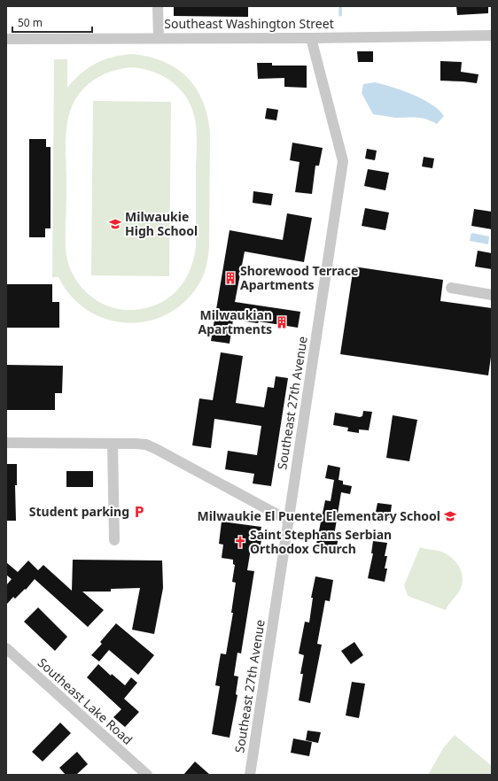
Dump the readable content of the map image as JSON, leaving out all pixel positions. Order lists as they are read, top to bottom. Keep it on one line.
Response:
{"streets":{"street":["Southeast Washington Street","Southeast 27th Avenue","Southeast Lake Road"]},"crossings":[["Southeast Washington Street","Southeast 27th Avenue"]],"places":{"school or university":["Milwaukie High School","Milwaukie El Puente Elementary School"],"building":["Shorewood Terrace Apartments","Milwaukian Apartments"],"parking":["Student parking"],"church":["Saint Stephans Serbian Orthodox Church"]},"scale_bar":"50 m"}
